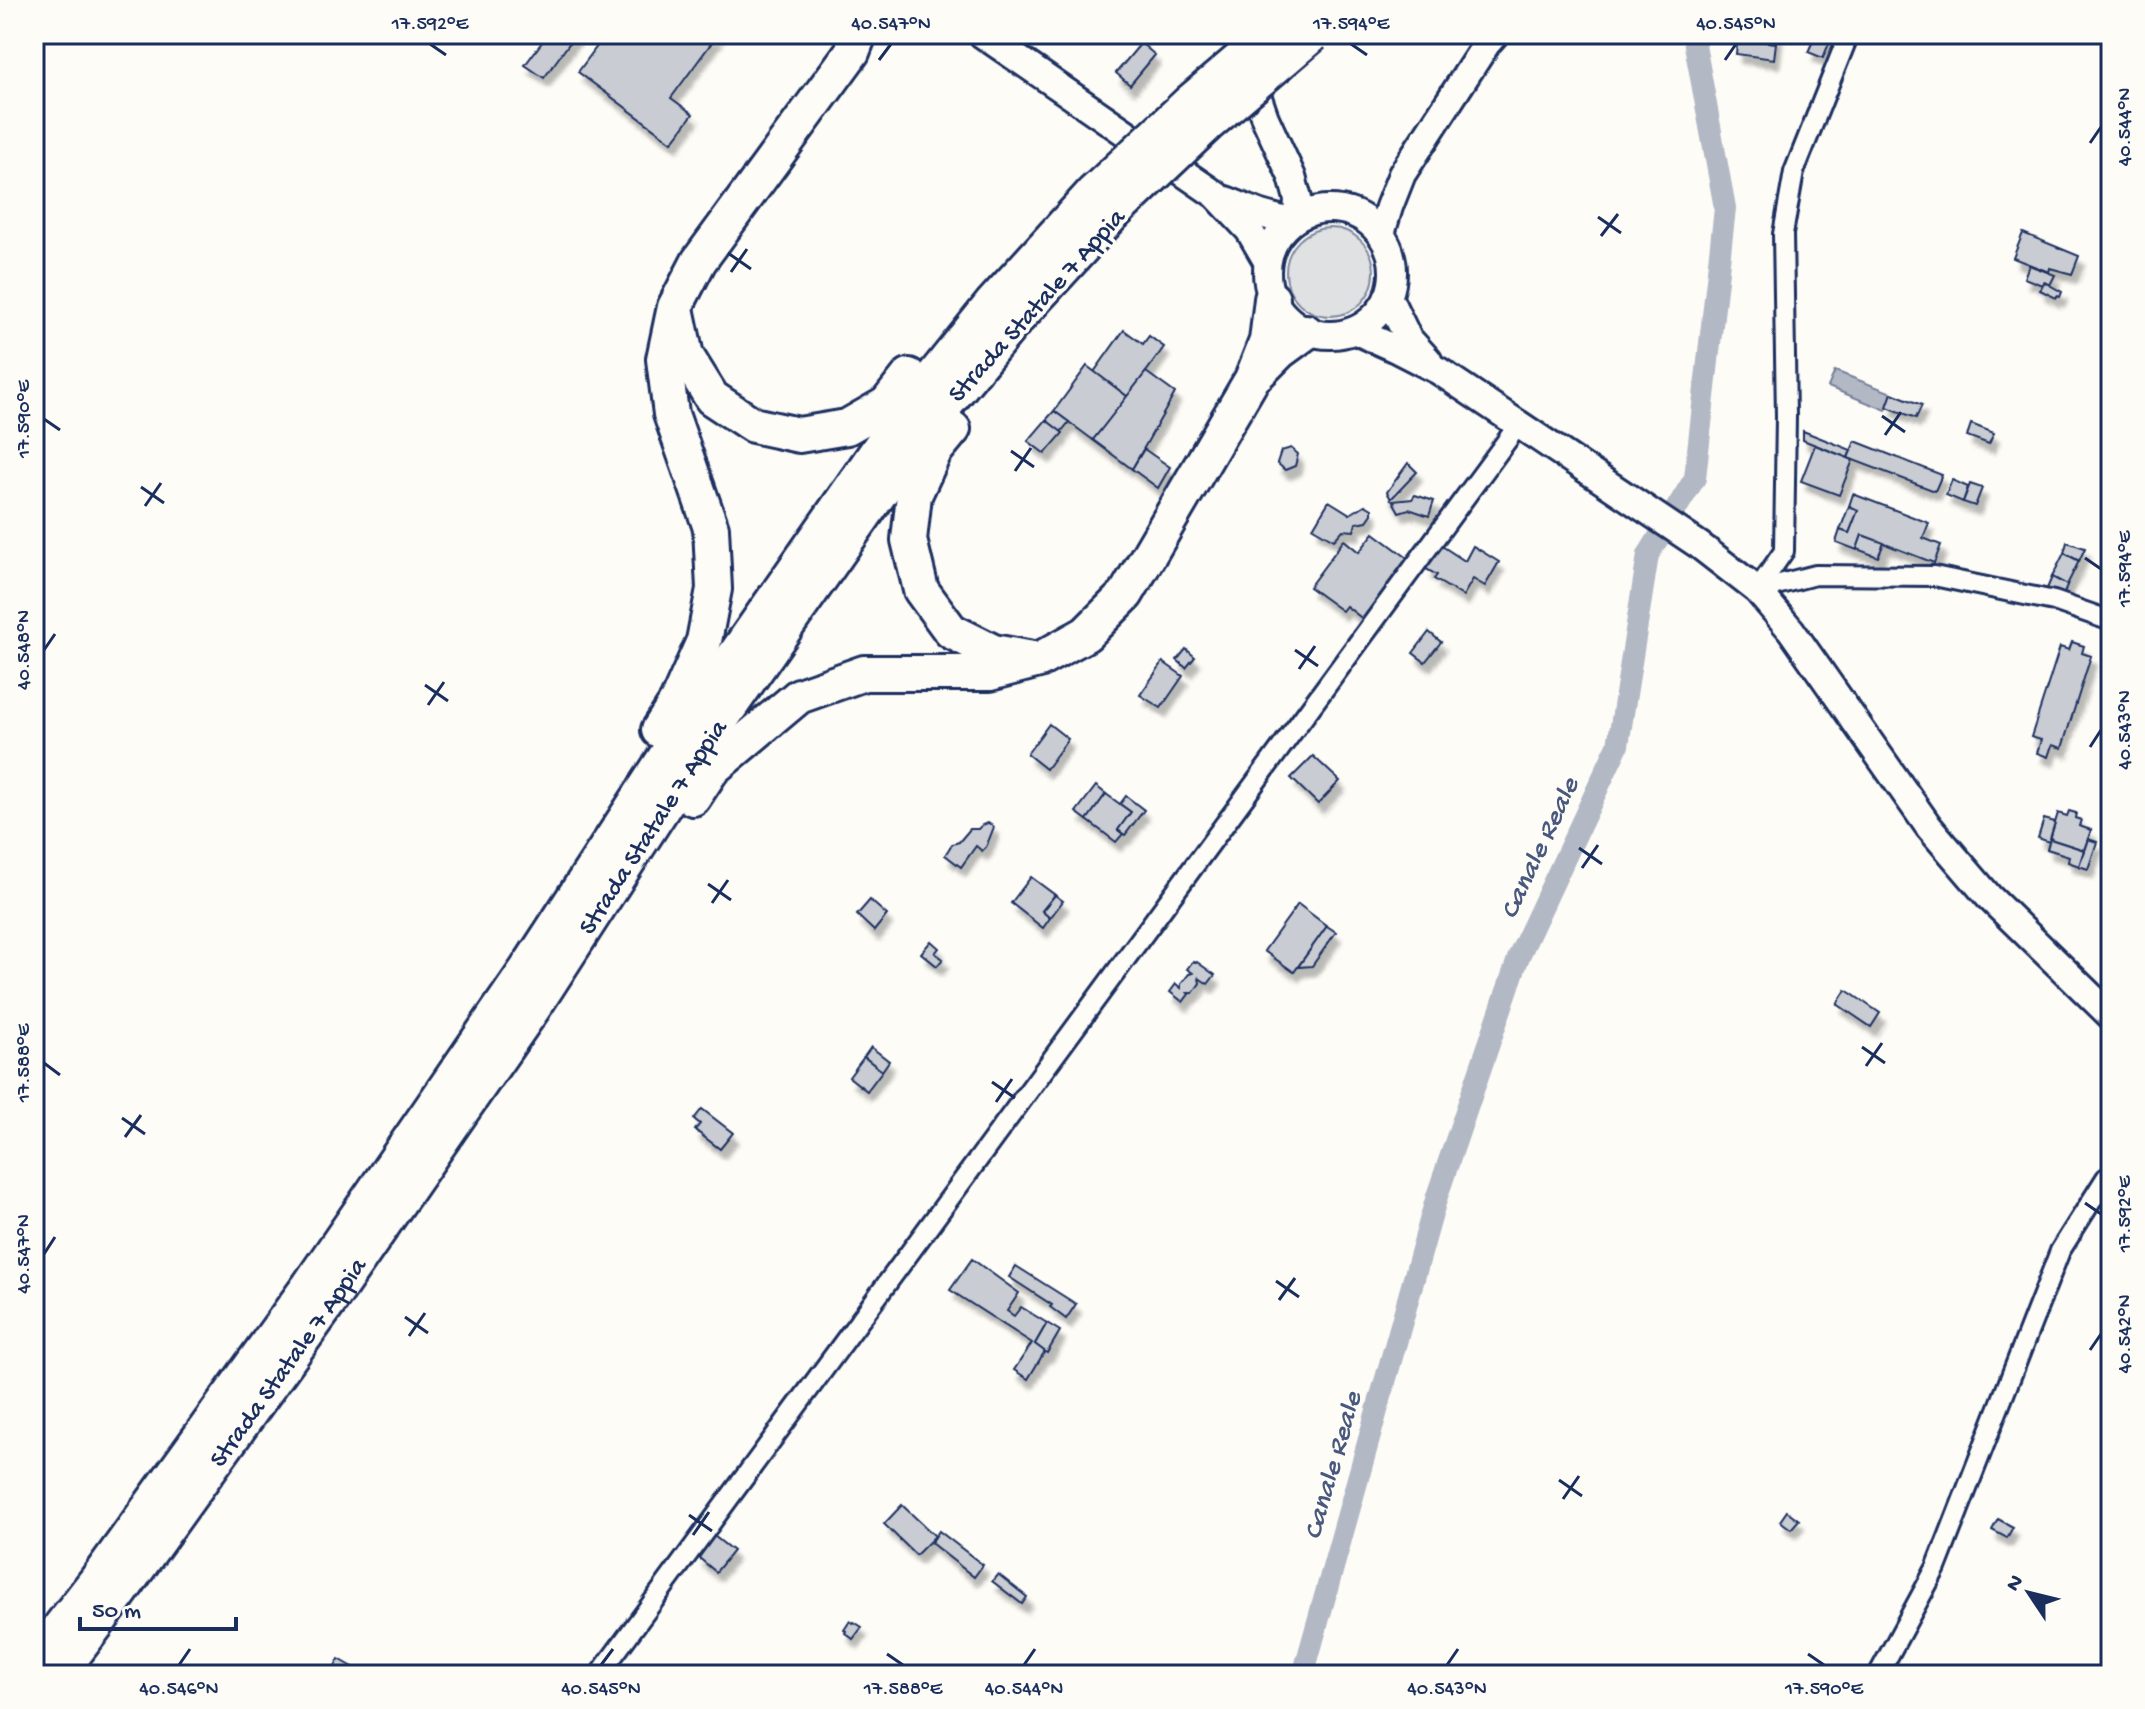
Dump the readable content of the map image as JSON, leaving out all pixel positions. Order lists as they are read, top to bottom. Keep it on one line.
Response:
{"streets":{"highway":["Strada Statale 7 Appia"]},"water":["Canale Reale"],"scale_bar":"50 m","north":"top left","coordinates":["17.592°E","40.547°N","17.594°E","40.545°N","40.544°N","17.590°E","40.548°N","40.543°N","17.588°E","40.542°N","40.546°N"]}
